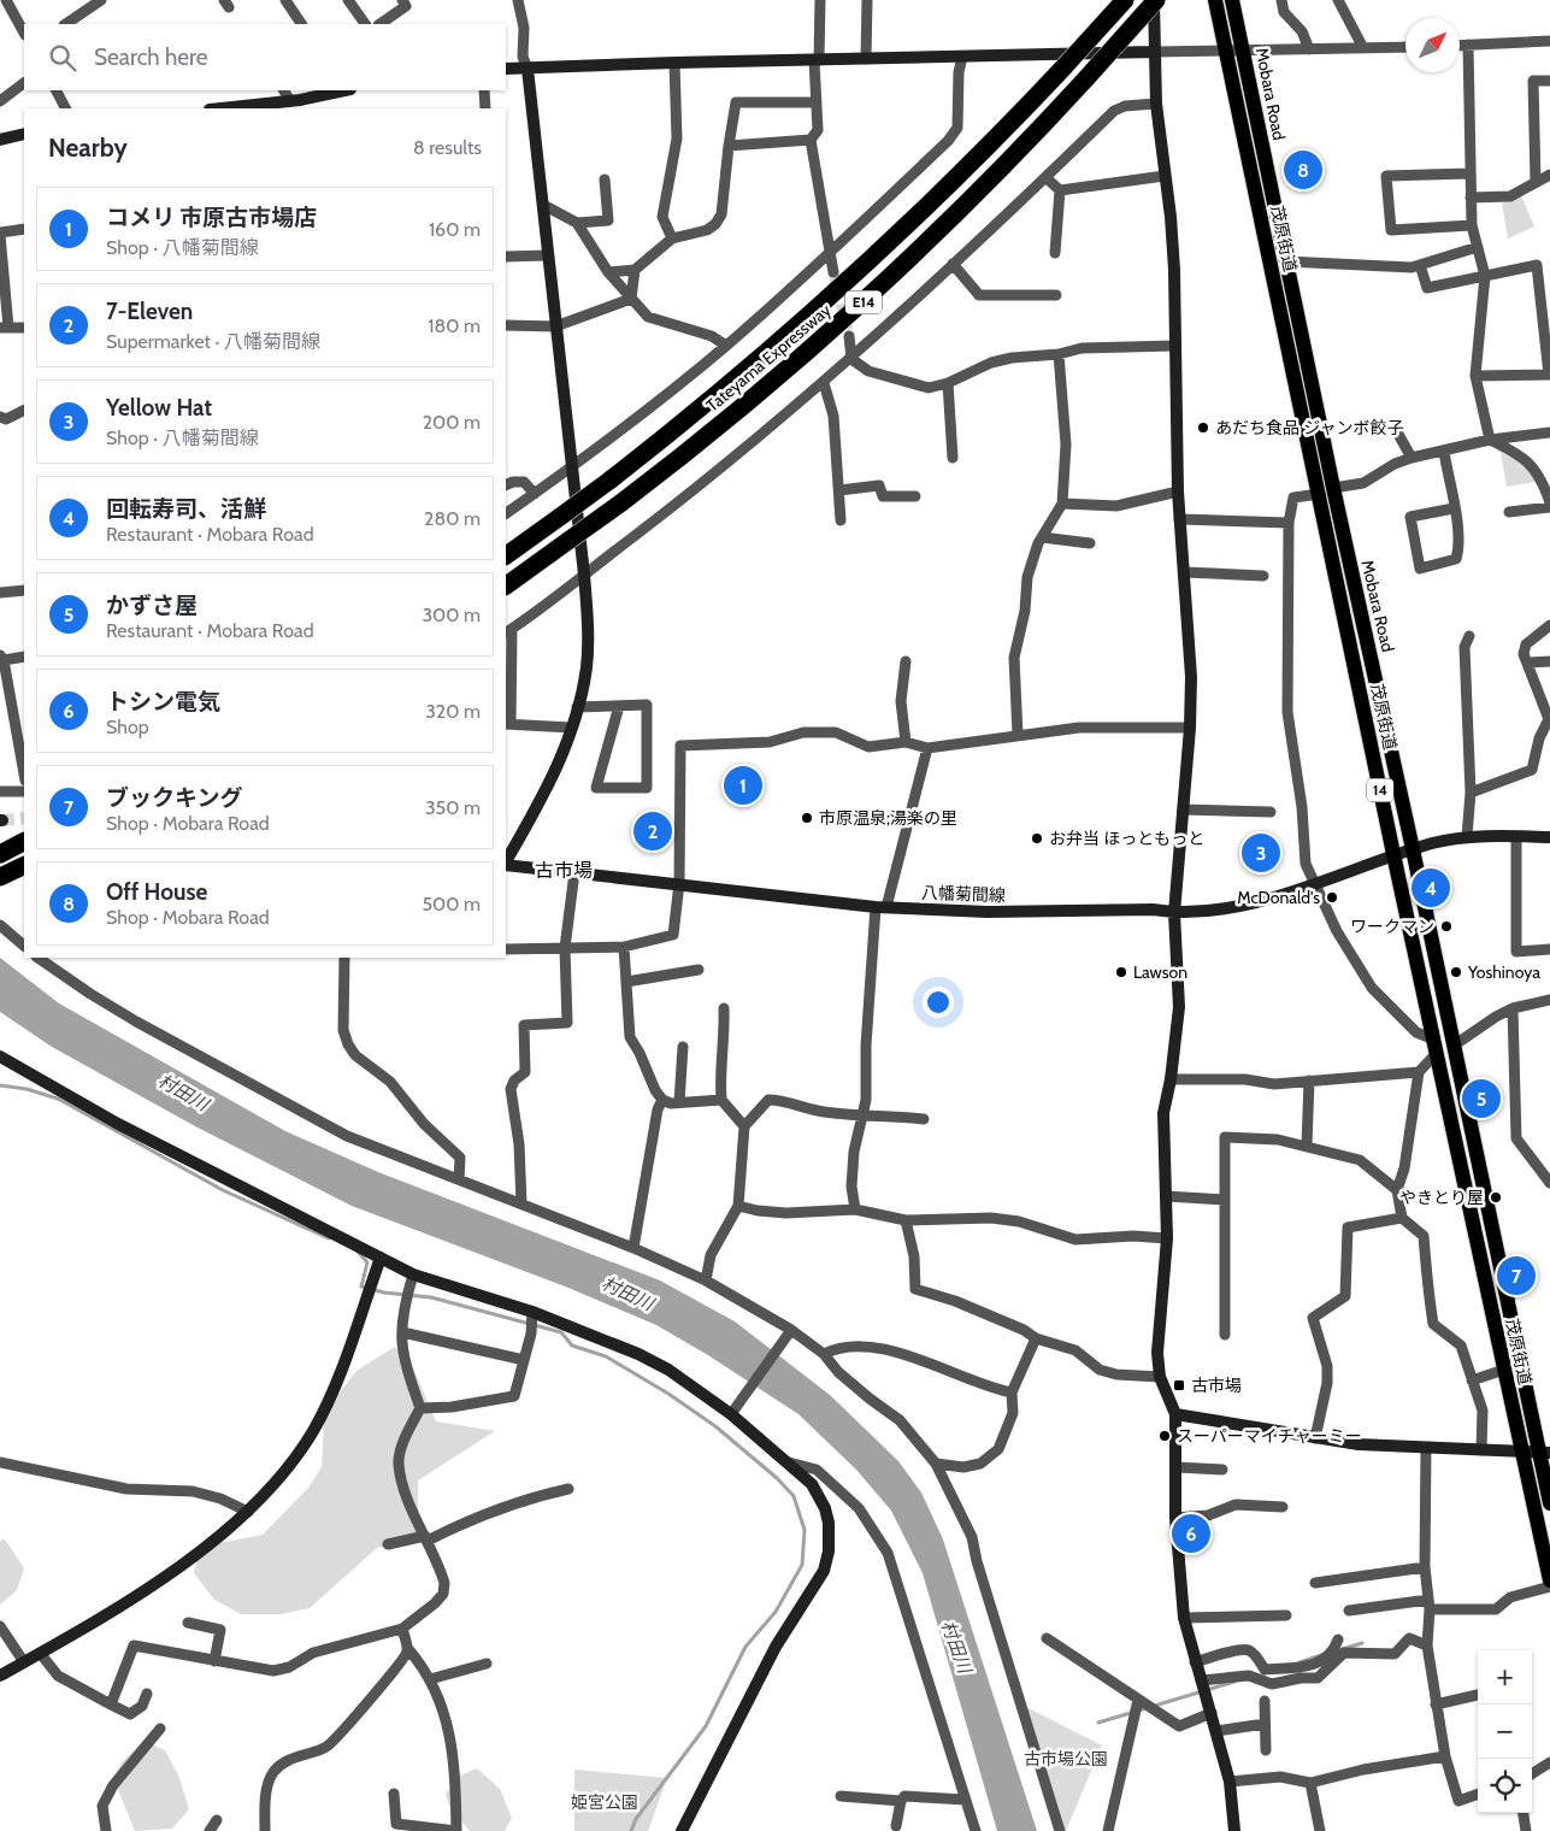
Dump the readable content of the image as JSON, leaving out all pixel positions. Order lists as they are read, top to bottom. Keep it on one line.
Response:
{"streets":{"highway":["E14","Tateyama Expressway"],"main road":["Mobara Road","茂原街道","14"],"street":["八幡菊間線"]},"crossings":[["Mobara Road","茂原街道"],["Mobara Road","八幡菊間線"],["茂原街道","八幡菊間線"]],"districts":["古市場"],"water":["村田川"],"parks":["古市場公園","姫宮公園"],"places":{"other":["あだち食品 ジャンボ餃子","市原温泉;湯楽の里","お弁当 ほっともっと","McDonald's","ワークマン","Lawson","Yoshinoya","やきとり屋","スーパーマイチャーミー"],"transit":["古市場"]},"north":"top right","page":{"search":"Search here","heading":["Nearby","8 results"],"pins":["8","1","2","3","4","5","7","6"],"list":[{"mark":"1","name":"コメリ 市原古市場店","note":"Shop · 八幡菊間線","value":"160 m"},{"mark":"2","name":"7-Eleven","note":"Supermarket · 八幡菊間線","value":"180 m"},{"mark":"3","name":"Yellow Hat","note":"Shop · 八幡菊間線","value":"200 m"},{"mark":"4","name":"回転寿司、活鮮","note":"Restaurant · Mobara Road","value":"280 m"},{"mark":"5","name":"かずさ屋","note":"Restaurant · Mobara Road","value":"300 m"},{"mark":"6","name":"トシン電気","note":"Shop","value":"320 m"},{"mark":"7","name":"ブックキング","note":"Shop · Mobara Road","value":"350 m"},{"mark":"8","name":"Off House","note":"Shop · Mobara Road","value":"500 m"}],"map_buttons":["+","−"]}}
